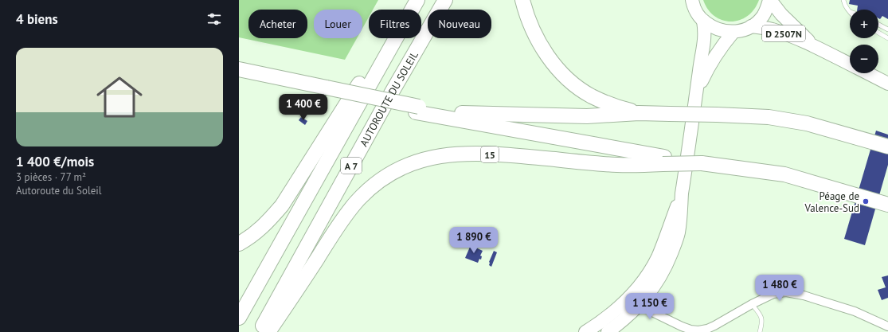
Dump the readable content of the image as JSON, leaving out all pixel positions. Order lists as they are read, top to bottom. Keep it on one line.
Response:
{"streets":{"highway":["AUTOROUTE DU SOLEIL","15","A 7"],"main road":["D 2507N"]},"places":["Péage de Valence-Sud"],"page":{"heading":"4 biens","map_buttons":["+","−"],"chip":["Acheter","Louer","Filtres","Nouveau"],"list":[{"name":"1 400 €/mois","note":"3 pièces · 77 m² · Autoroute du Soleil"}],"price":["1 400 €","1 890 €","1 480 €","1 150 €"]}}
